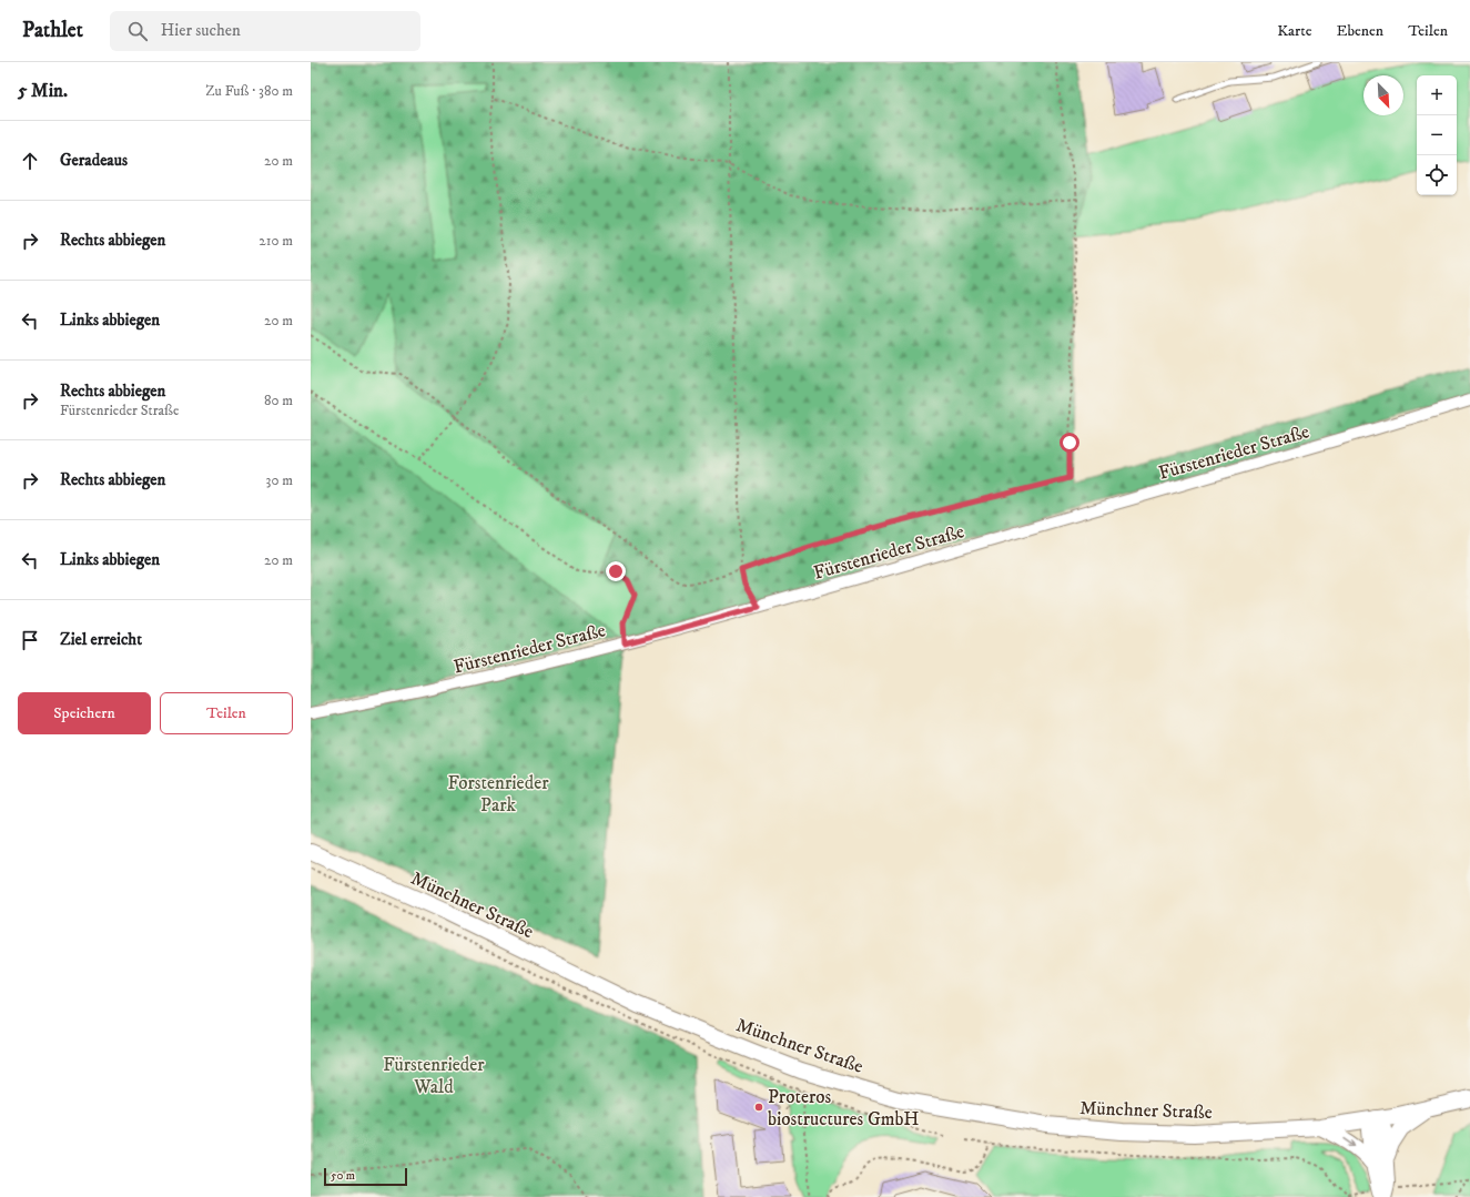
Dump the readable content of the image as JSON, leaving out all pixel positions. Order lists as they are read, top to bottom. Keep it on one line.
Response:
{"streets":{"main road":["Münchner Straße"],"street":["Fürstenrieder Straße"]},"parks":["Forstenrieder Park","Fürstenrieder Wald"],"places":["Proteros biostructures GmbH"],"scale_bar":"50 m","north":"bottom right","page":{"header":"Pathlet","search":"Hier suchen","nav":["Karte","Ebenen","Teilen"],"heading":["5 Min.","Zu Fuß · 380 m"],"map_buttons":["+","−"],"list":[["Geradeaus","20 m"],["Rechts abbiegen","210 m"],["Links abbiegen","20 m"],["Rechts abbiegen","Fürstenrieder Straße","80 m"],["Rechts abbiegen","30 m"],["Links abbiegen","20 m"],"Ziel erreicht"],"buttons":["Speichern","Teilen"],"scale":"50 m"}}
